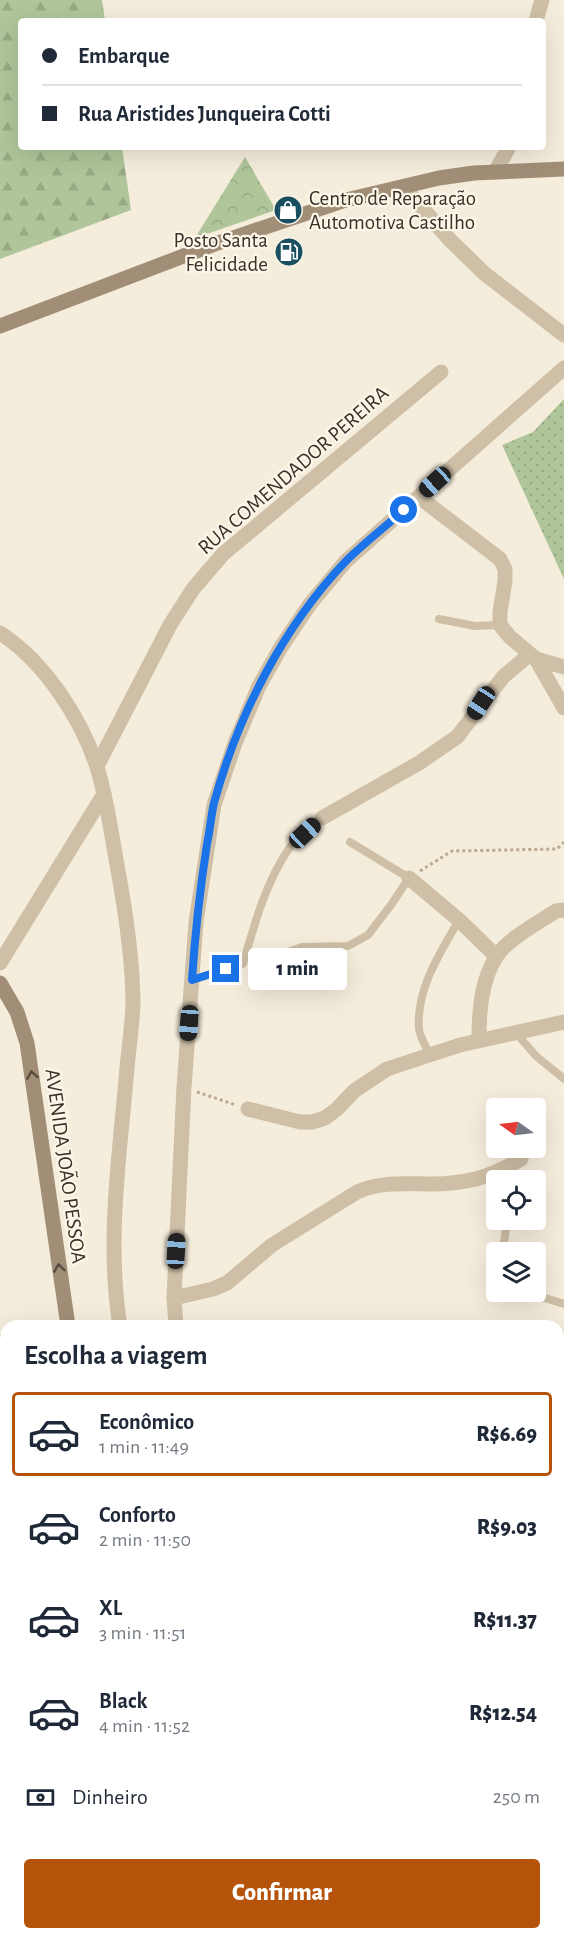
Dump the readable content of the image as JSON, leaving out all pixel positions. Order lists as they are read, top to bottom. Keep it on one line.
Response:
{"streets":{"street":["RUA COMENDADOR PEREIRA","AVENIDA JOÃO PESSOA"]},"places":{"shop":["Centro de Reparação Automotiva Castilho"],"fuel station":["Posto Santa Felicidade"]},"north":"left","page":{"banner":["Embarque","Rua Aristides Junqueira Cotti"],"bubble":"1 min","heading":"Escolha a viagem","list":[{"name":"Econômico","note":"1 min · 11:49","value":"R$6.69"},{"name":"Conforto","note":"2 min · 11:50","value":"R$9.03"},{"name":"XL","note":"3 min · 11:51","value":"R$11.37"},{"name":"Black","note":"4 min · 11:52","value":"R$12.54"}],"pay":["Dinheiro","250 m"],"buttons":"Confirmar"}}
